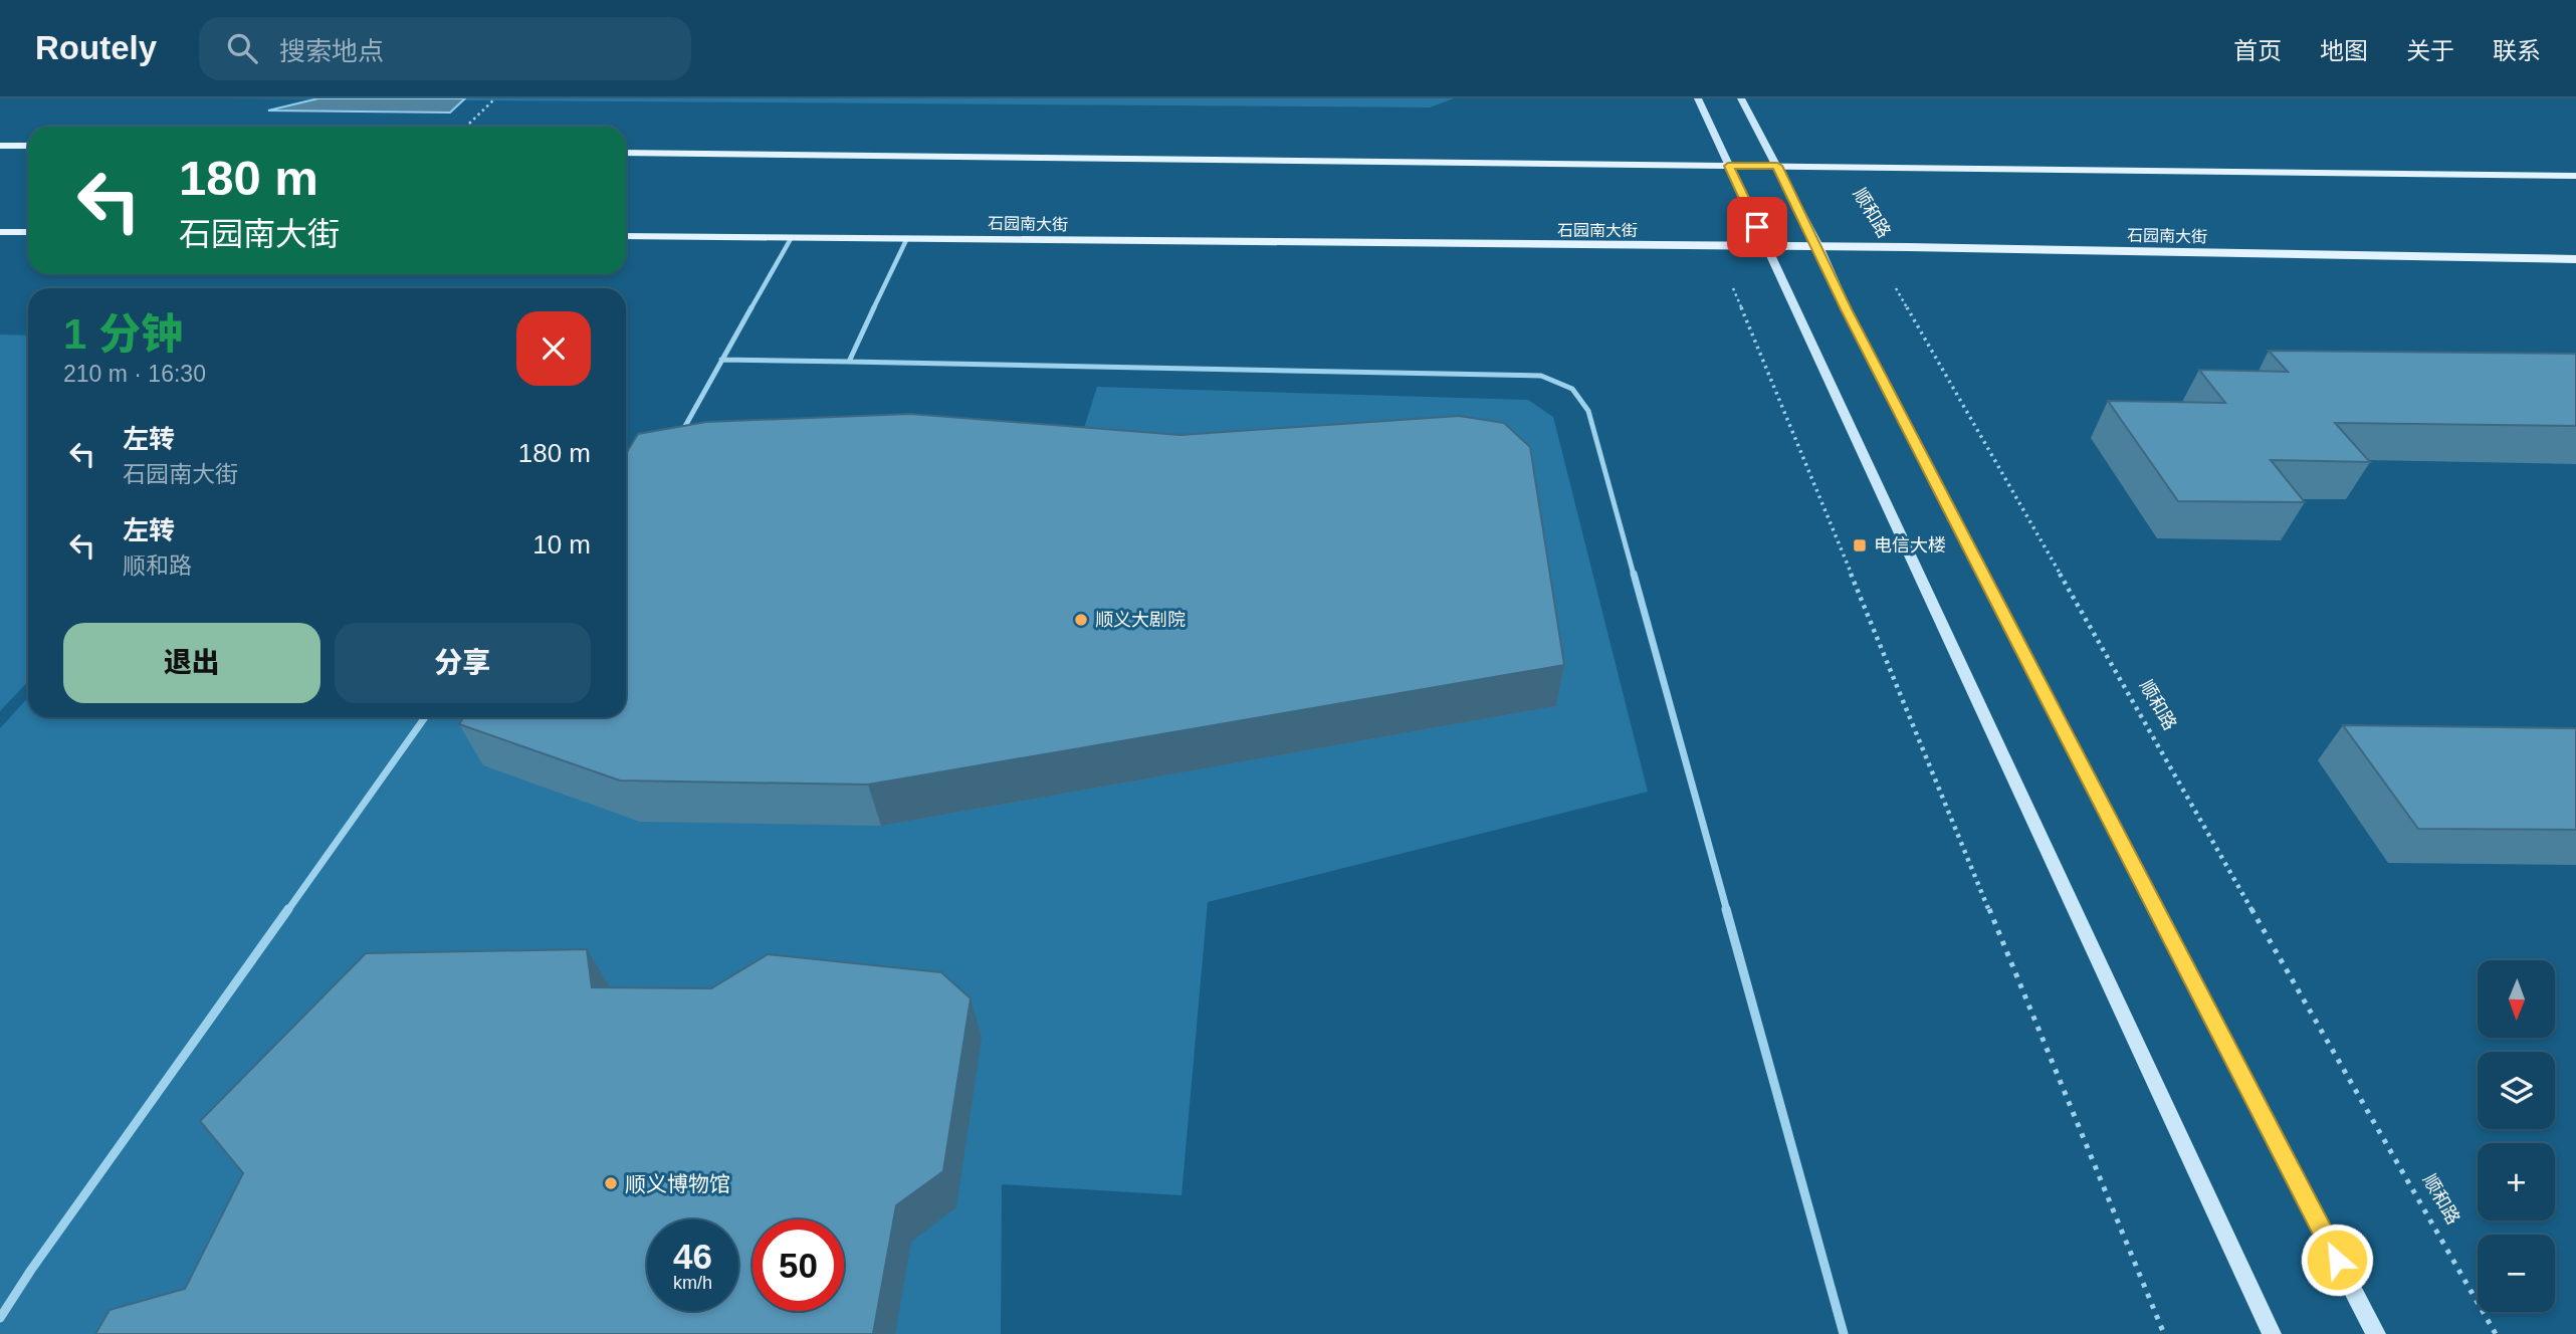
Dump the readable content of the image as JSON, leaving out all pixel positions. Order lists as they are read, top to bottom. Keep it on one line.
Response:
{"streets":{"main road":["石园南大街"],"path":["顺和路"]},"crossings":[["顺和路","石园南大街"]],"places":{"transit":["电信大楼"],"other":["顺义大剧院","顺义博物馆"]},"north":"bottom","page":{"header":"Routely","search":"搜索地点","nav":["首页","地图","关于","联系"],"turn":["180 m","石园南大街"],"heading":["1 分钟","210 m · 16:30"],"list":[{"name":"左转","note":"石园南大街","value":"180 m"},{"name":"左转","note":"顺和路","value":"10 m"}],"buttons":["退出","分享"],"map_buttons":["+","−"],"speed":"46 km/h","limit":"50"}}
